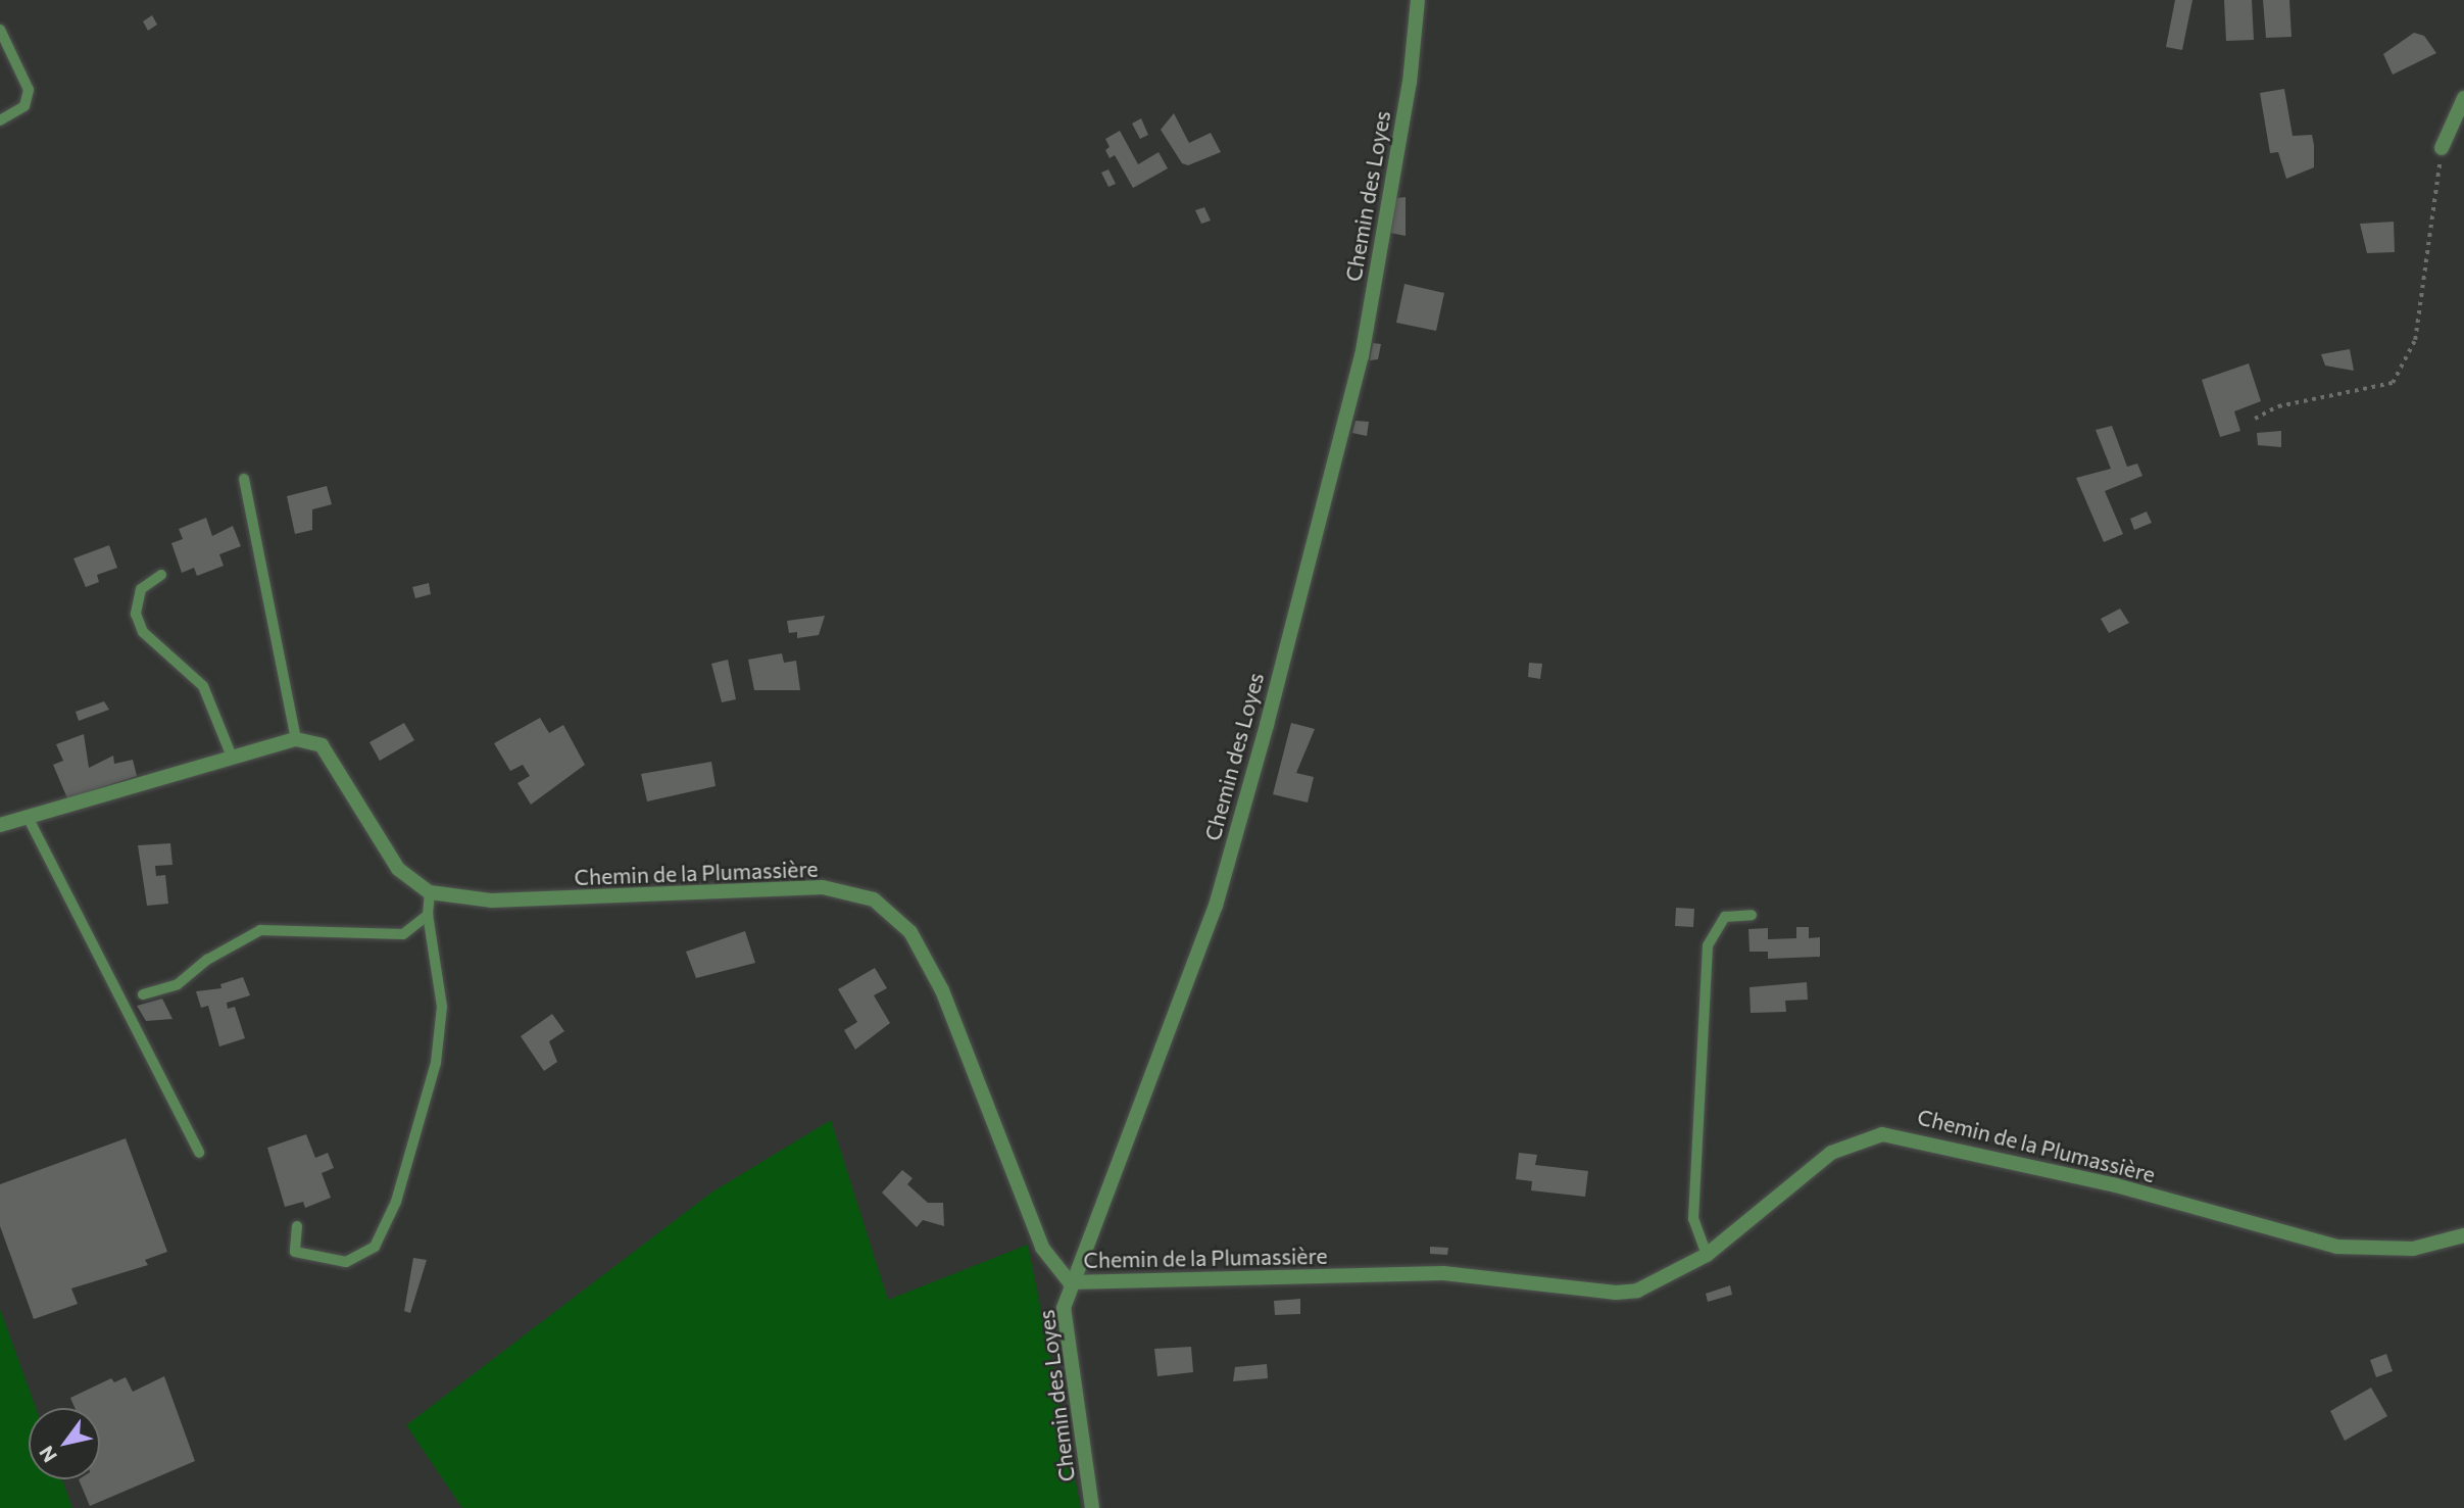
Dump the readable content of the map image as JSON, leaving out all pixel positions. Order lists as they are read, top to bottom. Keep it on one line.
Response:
{"streets":{"street":["Chemin des Loyes","Chemin de la Plumassière"]},"crossings":[["Chemin des Loyes","Chemin de la Plumassière"]],"north":"bottom left"}
